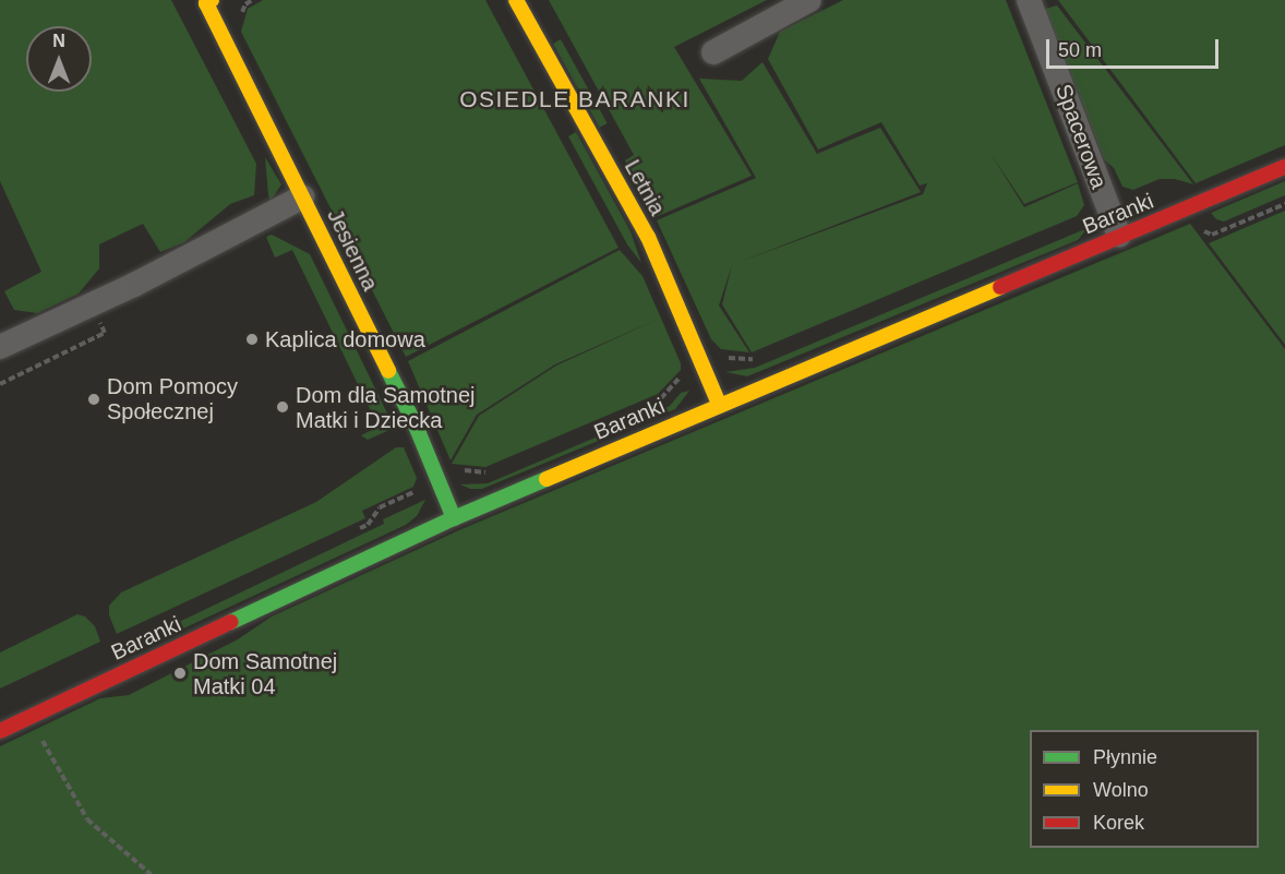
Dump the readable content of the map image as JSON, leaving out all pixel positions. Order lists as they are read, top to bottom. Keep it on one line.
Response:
{"streets":{"street":["Spacerowa","Letnia","Baranki","Jesienna"]},"crossings":[["Spacerowa","Baranki"],["Letnia","Baranki"],["Baranki","Jesienna"]],"districts":["OSIEDLE BARANKI"],"places":["Kaplica domowa","Dom Pomocy Społecznej","Dom dla Samotnej Matki i Dziecka","Dom Samotnej Matki 04"],"legend":["Płynnie","Wolno","Korek"],"scale_bar":"50 m","north":"top"}
